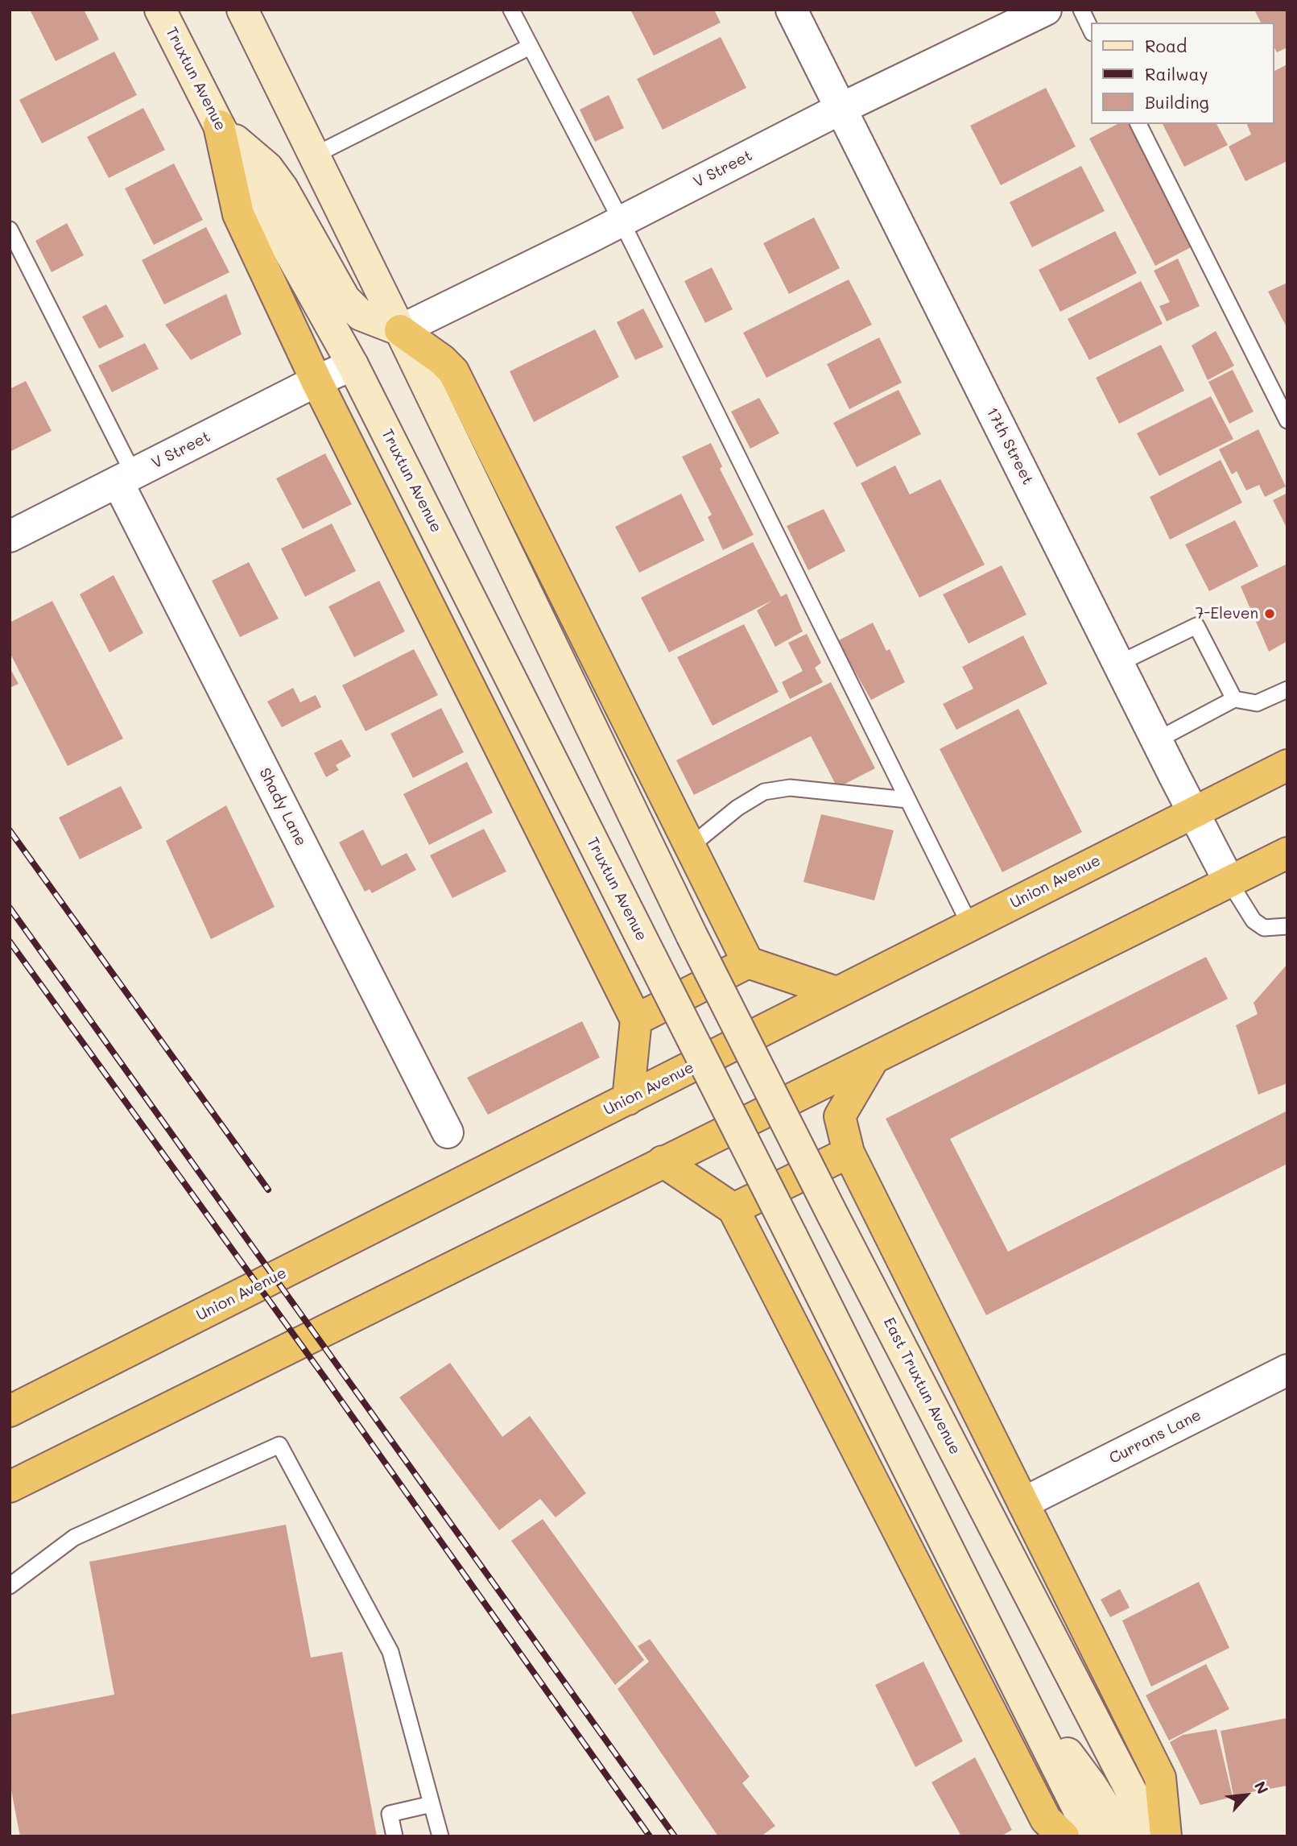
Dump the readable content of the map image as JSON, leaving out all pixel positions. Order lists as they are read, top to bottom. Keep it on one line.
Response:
{"streets":{"highway":["Union Avenue"],"main road":["Truxtun Avenue","East Truxtun Avenue"],"street":["V Street","17th Street","Shady Lane","Currans Lane"]},"crossings":[["Truxtun Avenue","V Street"],["V Street","17th Street"],["V Street","Shady Lane"],["V Street","East Truxtun Avenue"],["17th Street","Union Avenue"]],"places":["7-Eleven"],"legend":["Road","Railway","Building"],"north":"top right"}
